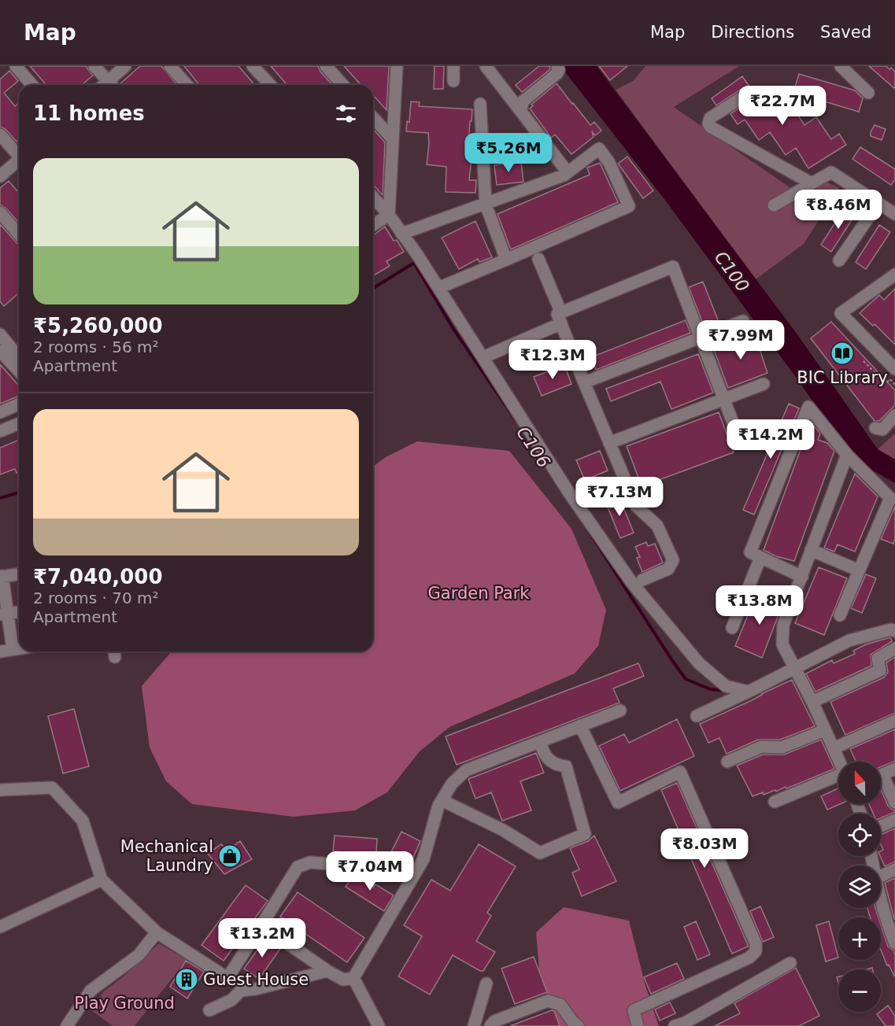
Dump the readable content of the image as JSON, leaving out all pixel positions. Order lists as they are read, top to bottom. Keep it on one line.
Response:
{"water":["C100","C106"],"parks":["Garden Park","Play Ground"],"places":{"library":["BIC Library"],"shop":["Mechanical Laundry"],"building":["Guest House"]},"north":"top","page":{"header":"Map","nav":["Map","Directions","Saved"],"heading":"11 homes","price":["₹22.7M","₹5.26M","₹8.46M","₹7.99M","₹12.3M","₹14.2M","₹7.13M","₹13.8M","₹8.03M","₹7.04M","₹13.2M"],"list":[{"name":"₹5,260,000","note":"2 rooms · 56 m² · Apartment"},{"name":"₹7,040,000","note":"2 rooms · 70 m² · Apartment"}],"map_buttons":["+","−"]}}
